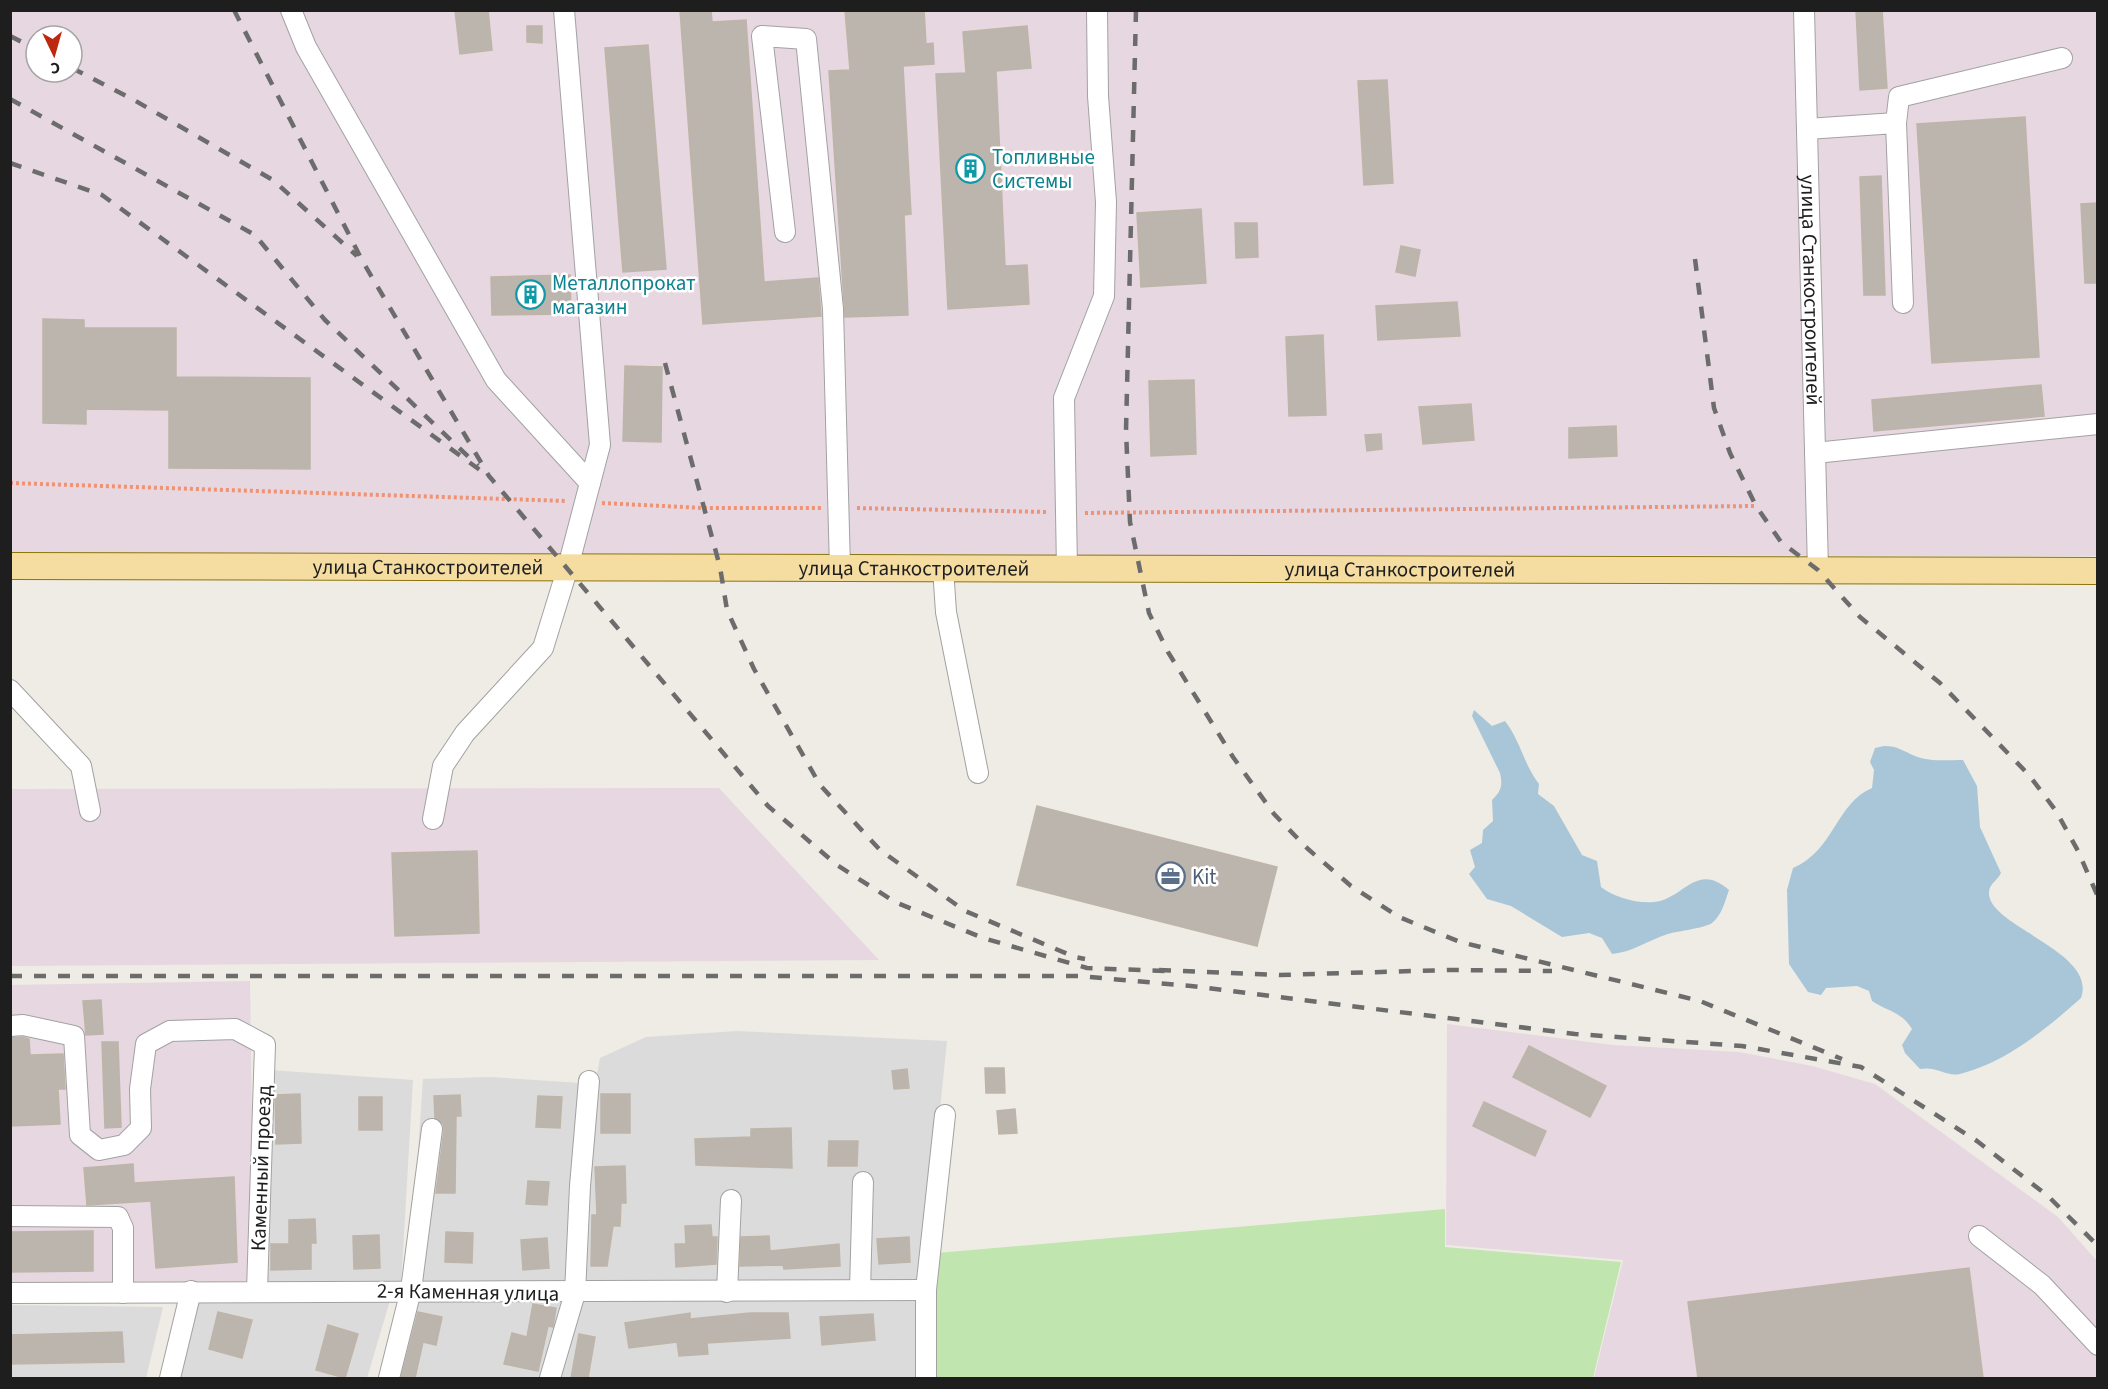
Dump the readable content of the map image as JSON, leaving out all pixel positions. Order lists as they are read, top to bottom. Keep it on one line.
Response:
{"streets":{"main road":["улица Станкостроителей"],"street":["Каменный проезд","2-я Каменная улица"]},"crossings":[["Каменный проезд","2-я Каменная улица"]],"places":{"building":["Топливные Системы","Металлопрокат магазин"],"office":["Kit"]},"north":"bottom"}
